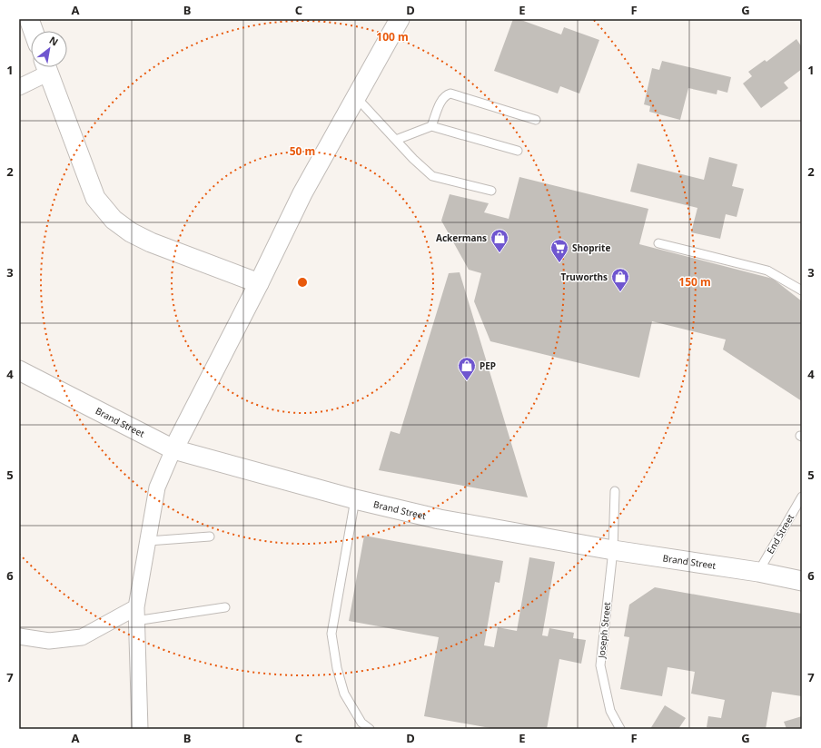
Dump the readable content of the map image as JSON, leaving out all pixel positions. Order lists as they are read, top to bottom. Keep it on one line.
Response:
{"streets":{"street":["Brand Street"],"lane":["End Street","Joseph Street"]},"crossings":[["Brand Street","End Street"],["Brand Street","Joseph Street"]],"places":{"shop":["Ackermans","Truworths","PEP"],"supermarket":["Shoprite"]},"north":"top right","grid":{"columns":["A","B","C","D","E","F","G"],"rows":["1","2","3","4","5","6","7"]},"rings":["100 m","50 m","150 m"]}
